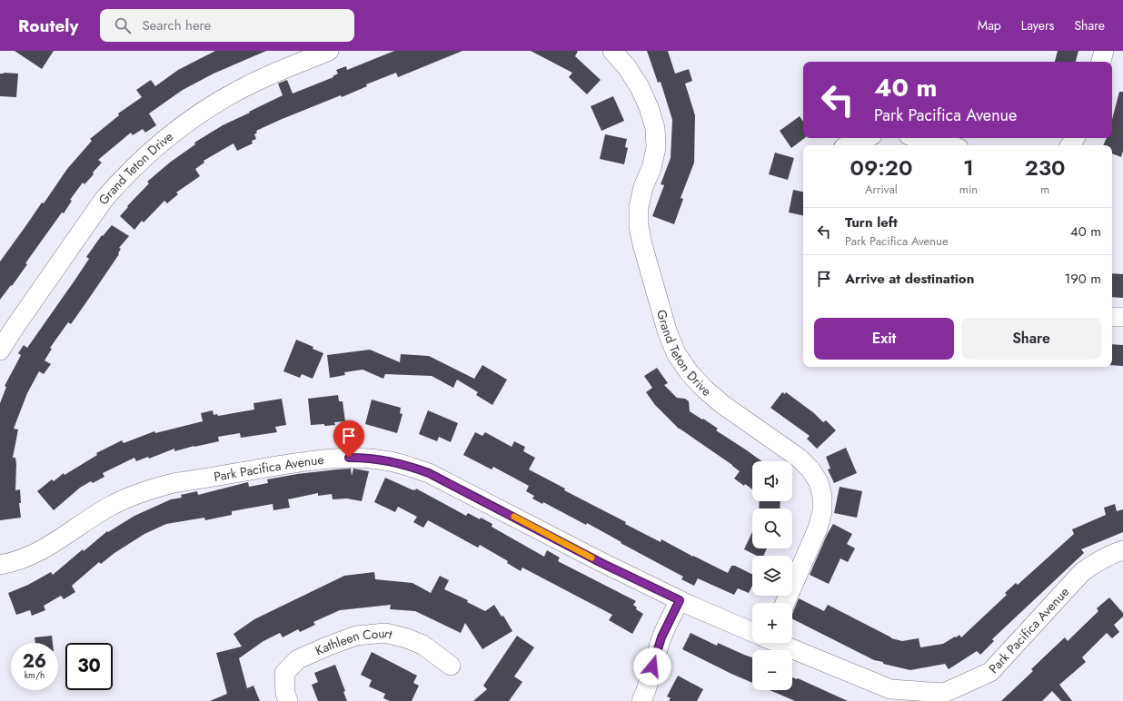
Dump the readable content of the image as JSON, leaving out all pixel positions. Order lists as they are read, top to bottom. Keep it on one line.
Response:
{"streets":{"street":["Grand Teton Drive","Park Pacifica Avenue","Kathleen Court"]},"page":{"header":"Routely","search":"Search here","nav":["Map","Layers","Share"],"turn":["40 m","Park Pacifica Avenue"],"eta":["09:20","Arrival","1","min","230","m"],"list":[{"name":"Turn left","note":"Park Pacifica Avenue","value":"40 m"},{"name":"Arrive at destination","value":"190 m"}],"buttons":["Exit","Share"],"map_buttons":["+","−"],"speed":"26 km/h","limit":"30"}}
